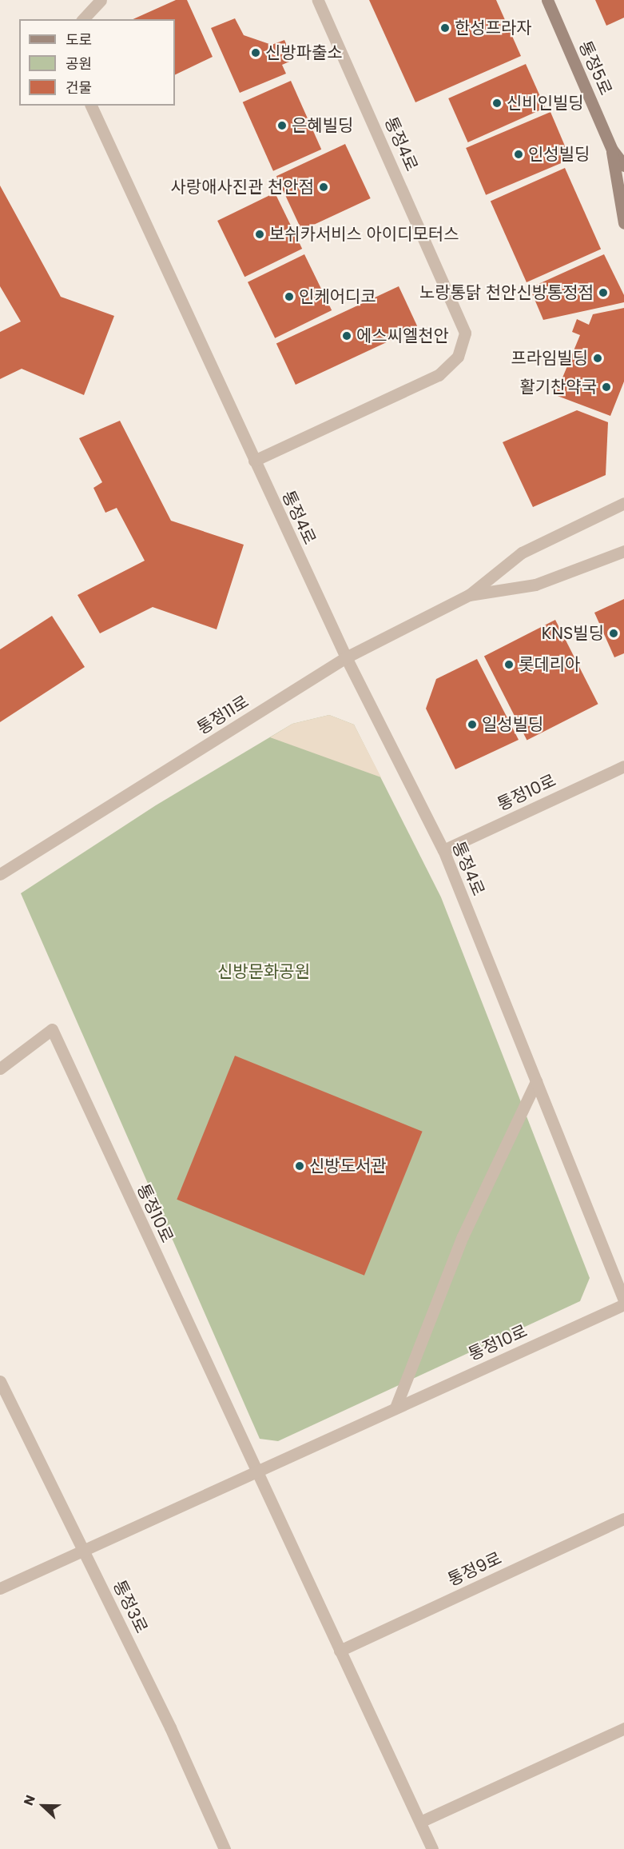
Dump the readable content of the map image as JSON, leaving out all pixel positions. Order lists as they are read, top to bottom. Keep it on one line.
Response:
{"streets":{"street":["통정5로","통정4로","통정11로","통정10로","통정9로","통정3로"]},"crossings":[["통정4로","통정11로"],["통정4로","통정10로"],["통정10로","통정3로"]],"parks":["신방문화공원"],"places":["한성프라자","신방파출소","신비인빌딩","은혜빌딩","인성빌딩","사랑애사진관 천안점","보쉬카서비스 아이디모터스","노랑통닭 천안신방통정점","인케어디코","에스씨엘천안","프라임빌딩","활기찬약국","KNS빌딩","롯데리아","일성빌딩","신방도서관"],"legend":["도로","공원","건물"],"north":"left"}
